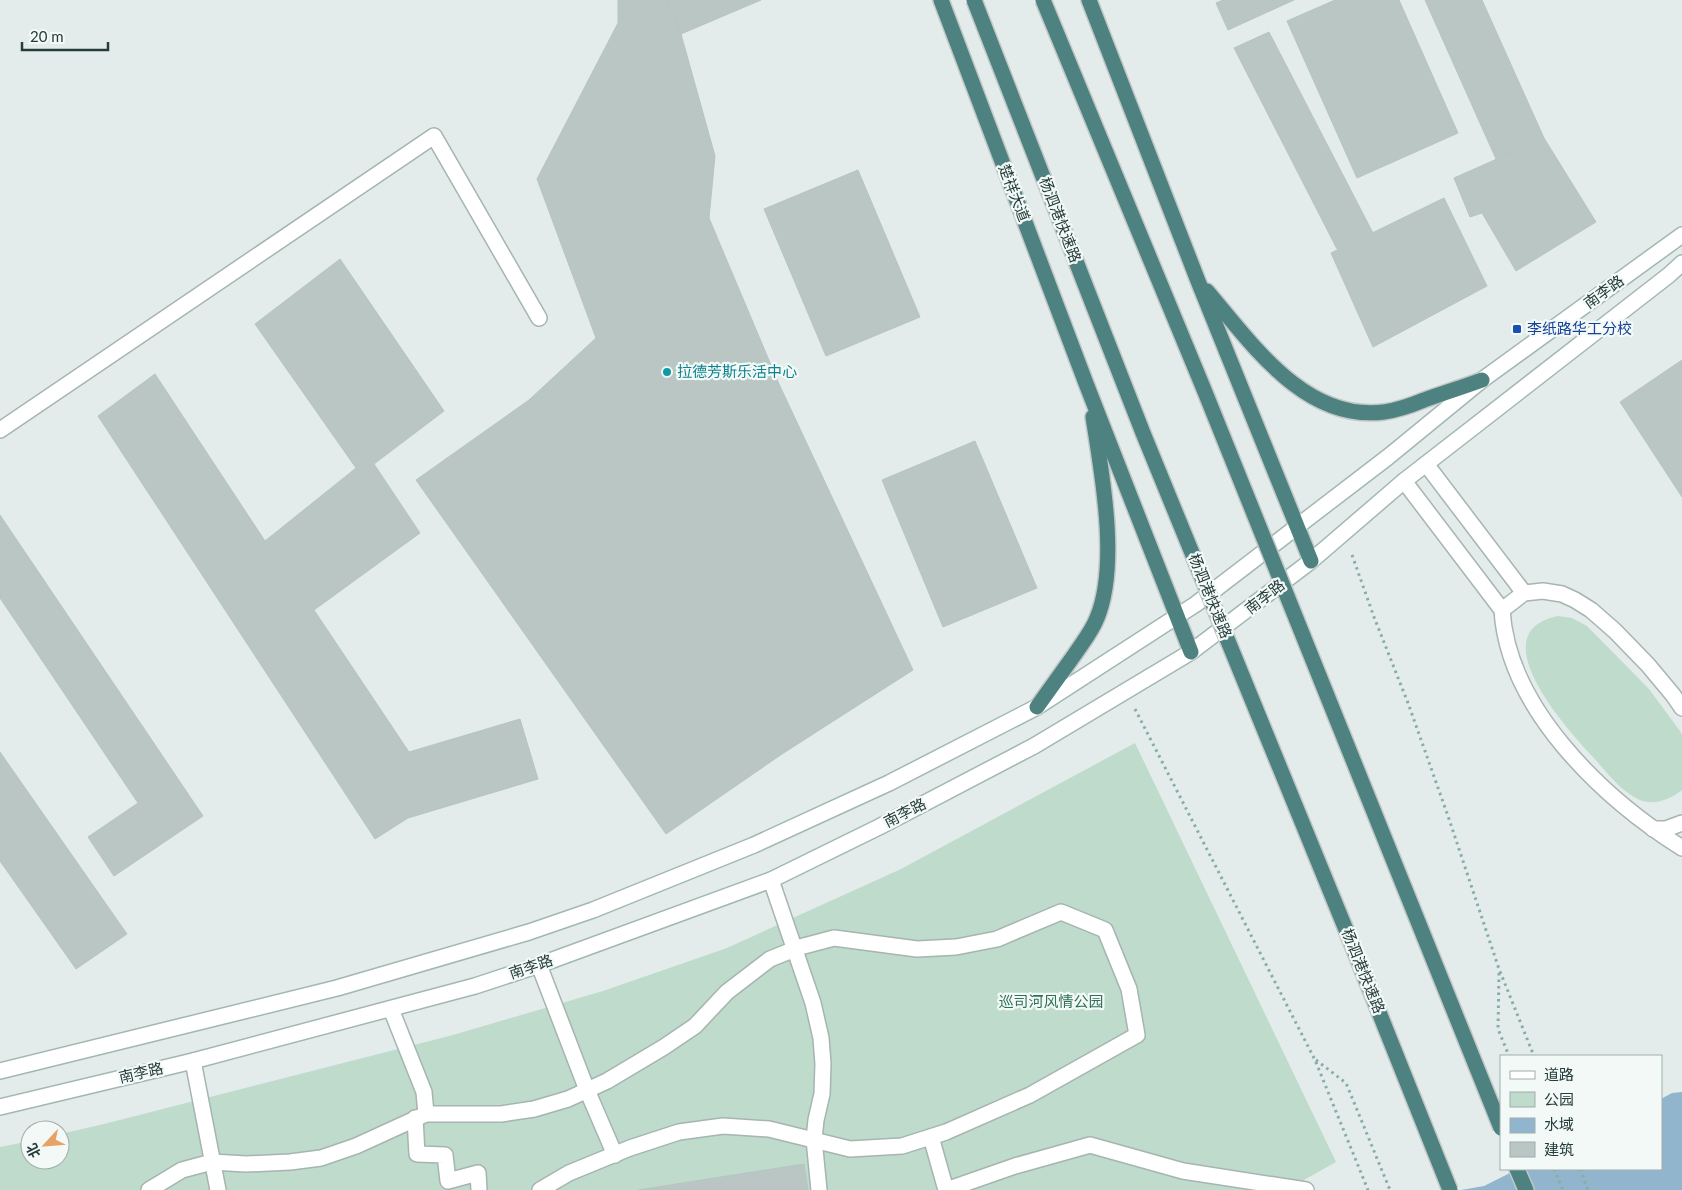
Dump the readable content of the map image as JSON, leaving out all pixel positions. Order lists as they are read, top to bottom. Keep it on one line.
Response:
{"streets":{"highway":["楚祥大道","杨泗港快速路"],"street":["南李路"]},"parks":["巡司河风情公园"],"places":{"transit":["李纸路华工分校"],"other":["拉德芳斯乐活中心"]},"legend":["道路","公园","水域","建筑"],"scale_bar":"20 m","north":"bottom left"}
